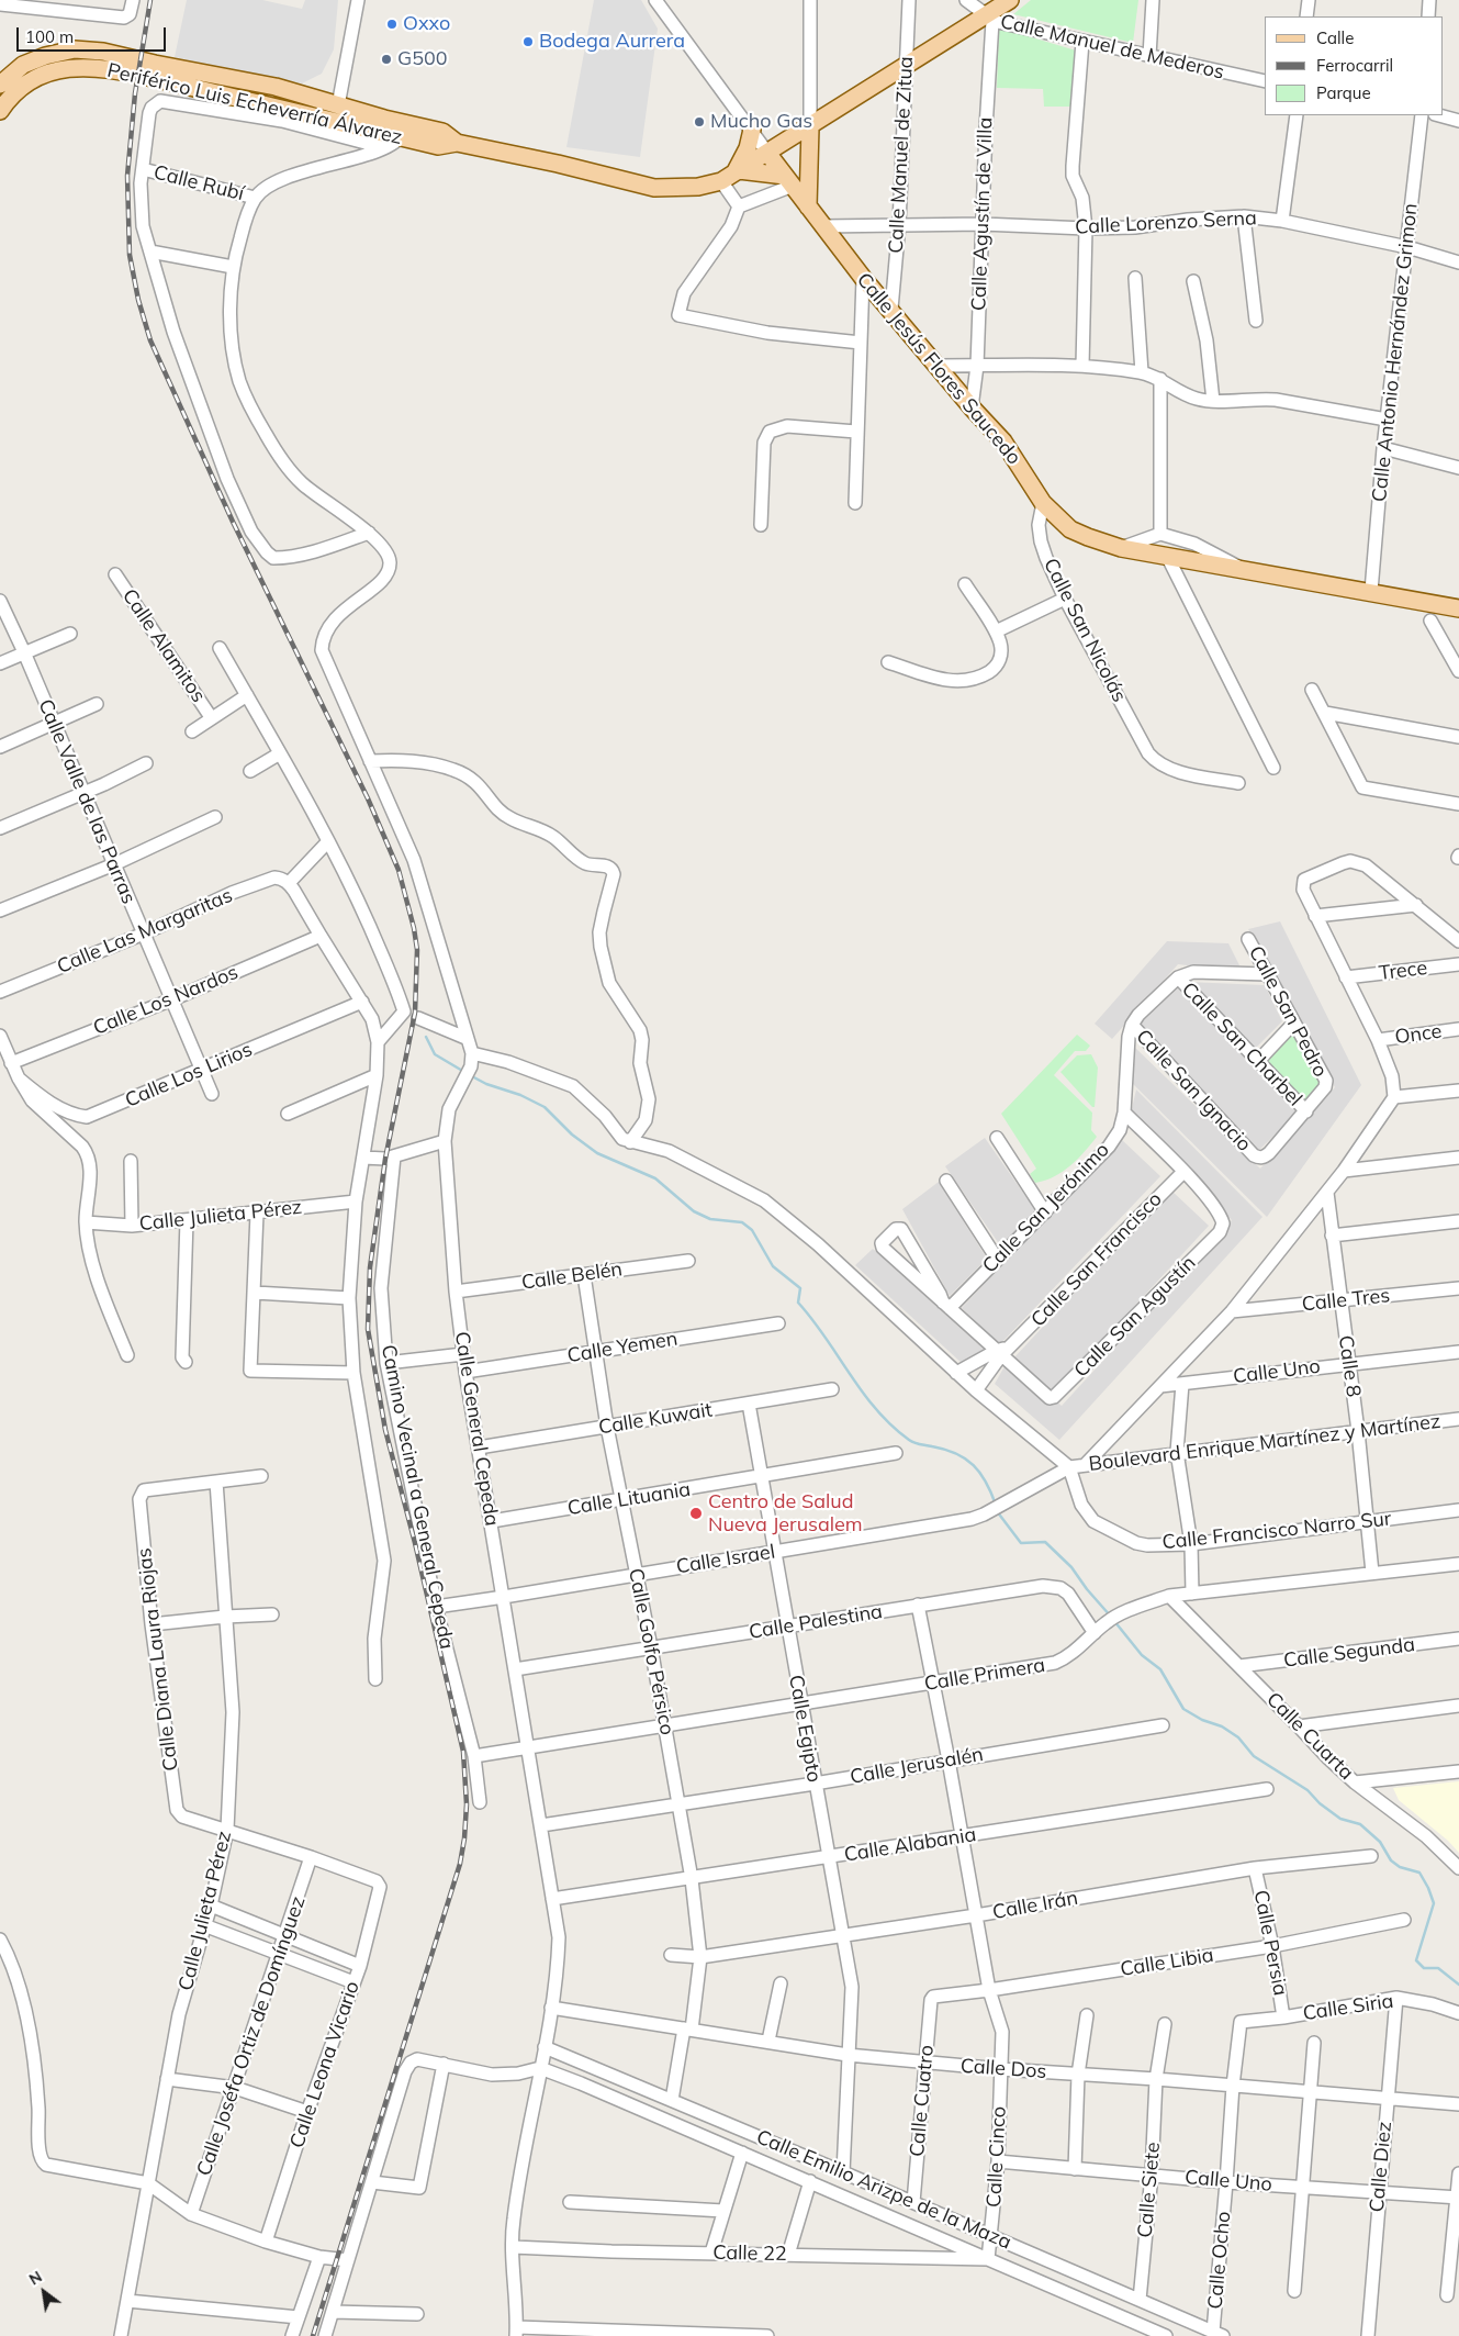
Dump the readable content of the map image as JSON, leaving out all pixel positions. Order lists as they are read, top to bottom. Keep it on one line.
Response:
{"streets":{"main road":["Periférico Luis Echeverría Álvarez","Calle Jesús Flores Saucedo"],"street":["Calle Manuel de Mederos","Calle Manuel de Zitua","Calle Rubí","Calle Agustín de Villa","Calle Lorenzo Serna","Calle Antonio Hernández Grimon","Calle San Nicolás","Calle Alamitos","Calle Valle de las Parras","Calle Las Margaritas","Trece","Calle Los Nardos","Calle San Pedro","Once","Calle San Charbel","Calle Los Lirios","Calle San Ignacio","Calle San Jerónimo","Calle Julieta Pérez","Calle San Francisco","Calle Belén","Calle Tres","Calle San Agustín","Calle Yemen","Calle 8","Calle Uno","Calle Kuwait","Calle General Cepeda","Boulevard Enrique Martínez y Martínez","Camino Vecinal a General Cepeda","Calle Lituania","Calle Francisco Narro Sur","Calle Israel","Calle Palestina","Calle Golfo Pérsico","Calle Segunda","Calle Diana Laura Riojas","Calle Primera","Calle Egipto","Calle Cuarta","Calle Jerusalén","Calle Alabania","Calle Irán","Calle Persia","Calle Libia","Calle Siria","Calle Joséfa Ortiz de Domínguez","Calle Leona Vicario","Calle Dos","Calle Cuatro","Calle Cinco","Calle Diez","Calle Emilio Arizpe de la Maza","Calle Siete","Calle 22","Calle Ocho"]},"crossings":[["Calle Manuel de Mederos","Periférico Luis Echeverría Álvarez"],["Calle Manuel de Mederos","Calle Agustín de Villa"],["Periférico Luis Echeverría Álvarez","Calle Manuel de Zitua"],["Periférico Luis Echeverría Álvarez","Calle Agustín de Villa"],["Periférico Luis Echeverría Álvarez","Calle Jesús Flores Saucedo"],["Calle Manuel de Zitua","Calle Lorenzo Serna"],["Calle Manuel de Zitua","Calle Jesús Flores Saucedo"],["Calle Agustín de Villa","Calle Lorenzo Serna"],["Calle Agustín de Villa","Calle Jesús Flores Saucedo"],["Calle Lorenzo Serna","Calle Antonio Hernández Grimon"],["Calle Lorenzo Serna","Calle Jesús Flores Saucedo"],["Calle Antonio Hernández Grimon","Calle Jesús Flores Saucedo"],["Calle Jesús Flores Saucedo","Calle San Nicolás"],["Calle Valle de las Parras","Calle Las Margaritas"],["Calle Valle de las Parras","Calle Los Nardos"],["Calle Valle de las Parras","Calle Los Lirios"],["Calle Las Margaritas","Camino Vecinal a General Cepeda"],["Calle Los Nardos","Camino Vecinal a General Cepeda"],["Calle San Pedro","Calle San Charbel"],["Calle San Pedro","Calle San Ignacio"],["Calle San Charbel","Calle San Ignacio"],["Calle Los Lirios","Camino Vecinal a General Cepeda"],["Calle San Ignacio","Calle San Jerónimo"],["Calle Julieta Pérez","Camino Vecinal a General Cepeda"],["Calle Julieta Pérez","Calle Diana Laura Riojas"],["Calle San Francisco","Calle San Agustín"],["Calle Belén","Calle General Cepeda"],["Calle Belén","Calle Golfo Pérsico"],["Calle Tres","Calle 8"],["Calle Yemen","Calle General Cepeda"],["Calle Yemen","Calle Golfo Pérsico"],["Calle 8","Calle Uno"],["Calle 8","Boulevard Enrique Martínez y Martínez"],["Calle 8","Calle Francisco Narro Sur"],["Calle 8","Calle Primera"],["Calle Uno","Calle Cinco"],["Calle Uno","Calle Diez"],["Calle Uno","Calle Siete"],["Calle Uno","Calle Ocho"],["Calle Kuwait","Calle General Cepeda"],["Calle Kuwait","Calle Golfo Pérsico"],["Calle Kuwait","Calle Egipto"],["Calle General Cepeda","Calle Lituania"],["Calle General Cepeda","Calle Israel"],["Calle General Cepeda","Calle Palestina"],["Calle General Cepeda","Calle Primera"],["Calle General Cepeda","Calle Jerusalén"],["Calle General Cepeda","Calle Alabania"],["Calle General Cepeda","Calle Dos"],["Boulevard Enrique Martínez y Martínez","Calle Francisco Narro Sur"],["Boulevard Enrique Martínez y Martínez","Calle Israel"],["Camino Vecinal a General Cepeda","Calle Israel"],["Camino Vecinal a General Cepeda","Calle Primera"],["Calle Lituania","Calle Golfo Pérsico"],["Calle Lituania","Calle Egipto"],["Calle Francisco Narro Sur","Calle Israel"],["Calle Israel","Calle Golfo Pérsico"],["Calle Israel","Calle Egipto"],["Calle Palestina","Calle Golfo Pérsico"],["Calle Palestina","Calle Primera"],["Calle Palestina","Calle Egipto"],["Calle Palestina","Calle Cinco"],["Calle Golfo Pérsico","Calle Primera"],["Calle Golfo Pérsico","Calle Jerusalén"],["Calle Golfo Pérsico","Calle Alabania"],["Calle Golfo Pérsico","Calle Irán"],["Calle Golfo Pérsico","Calle Dos"],["Calle Golfo Pérsico","Calle Emilio Arizpe de la Maza"],["Calle Segunda","Calle Cuarta"],["Calle Primera","Calle Egipto"],["Calle Primera","Calle Cuarta"],["Calle Primera","Calle Cinco"],["Calle Egipto","Calle Jerusalén"],["Calle Egipto","Calle Alabania"],["Calle Egipto","Calle Irán"],["Calle Egipto","Calle Dos"],["Calle Jerusalén","Calle Cinco"],["Calle Alabania","Calle Cinco"],["Calle Irán","Calle Persia"],["Calle Irán","Calle Cinco"],["Calle Persia","Calle Libia"],["Calle Persia","Calle Siria"],["Calle Libia","Calle Cuatro"],["Calle Libia","Calle Cinco"],["Calle Siria","Calle Diez"],["Calle Siria","Calle Ocho"],["Calle Joséfa Ortiz de Domínguez","Calle Leona Vicario"],["Calle Dos","Calle Cuatro"],["Calle Dos","Calle Cinco"],["Calle Dos","Calle Diez"],["Calle Dos","Calle Siete"],["Calle Dos","Calle Ocho"],["Calle Cuatro","Calle Emilio Arizpe de la Maza"],["Calle Cinco","Calle Emilio Arizpe de la Maza"],["Calle Cinco","Calle 22"],["Calle Emilio Arizpe de la Maza","Calle Siete"],["Calle Emilio Arizpe de la Maza","Calle 22"],["Calle Emilio Arizpe de la Maza","Calle Ocho"]],"places":["Oxxo","Bodega Aurrera","G500","Mucho Gas","Centro de Salud Nueva Jerusalem"],"legend":["Calle","Ferrocarril","Parque"],"scale_bar":"100 m","north":"top left"}
